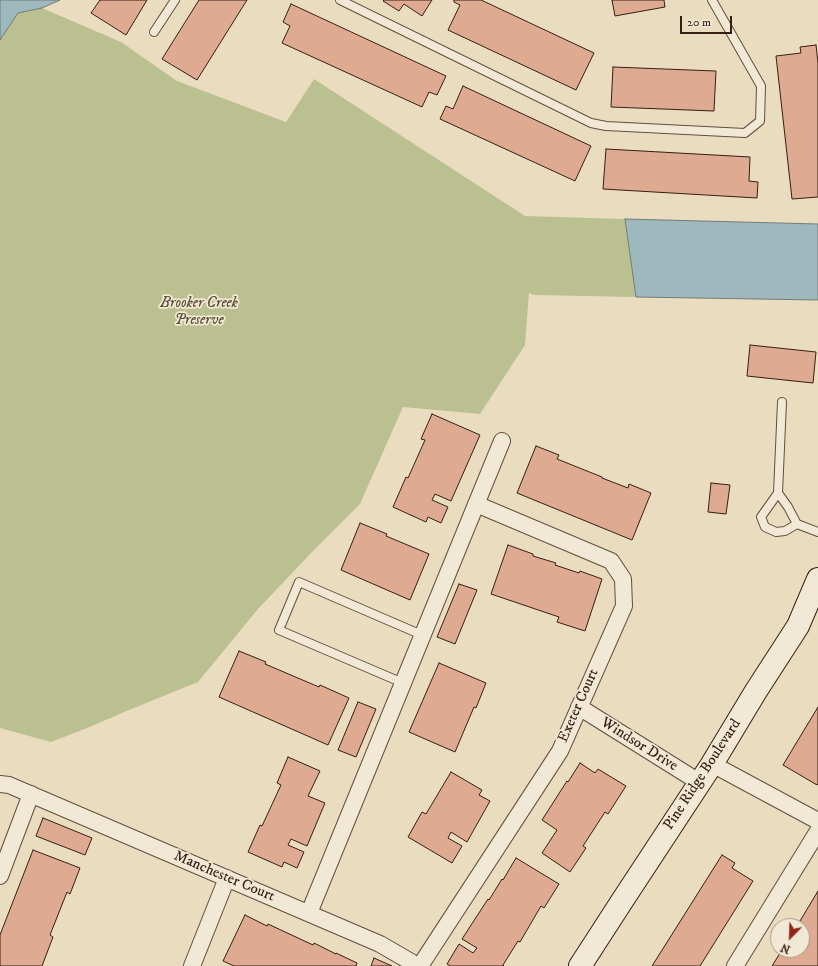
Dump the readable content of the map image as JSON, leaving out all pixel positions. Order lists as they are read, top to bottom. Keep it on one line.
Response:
{"streets":{"street":["Exeter Court","Windsor Drive","Pine Ridge Boulevard","Manchester Court"]},"crossings":[["Exeter Court","Windsor Drive"],["Windsor Drive","Pine Ridge Boulevard"]],"parks":["Brooker Creek Preserve"],"scale_bar":"20 m","north":"bottom left"}
